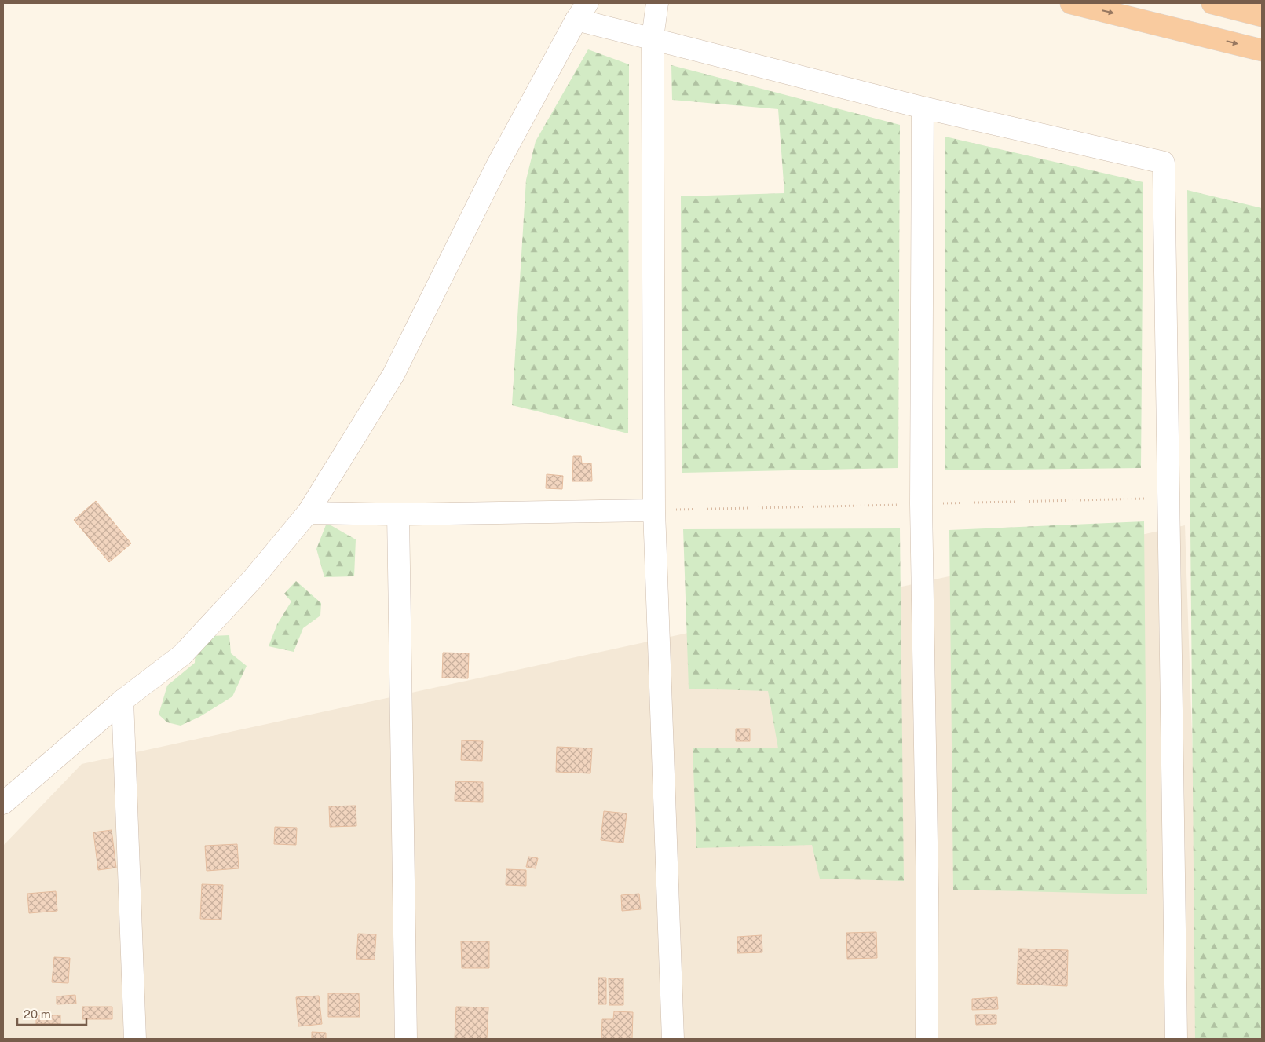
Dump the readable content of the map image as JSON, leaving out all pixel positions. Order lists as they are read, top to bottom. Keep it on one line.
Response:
{"scale_bar":"20 m"}
